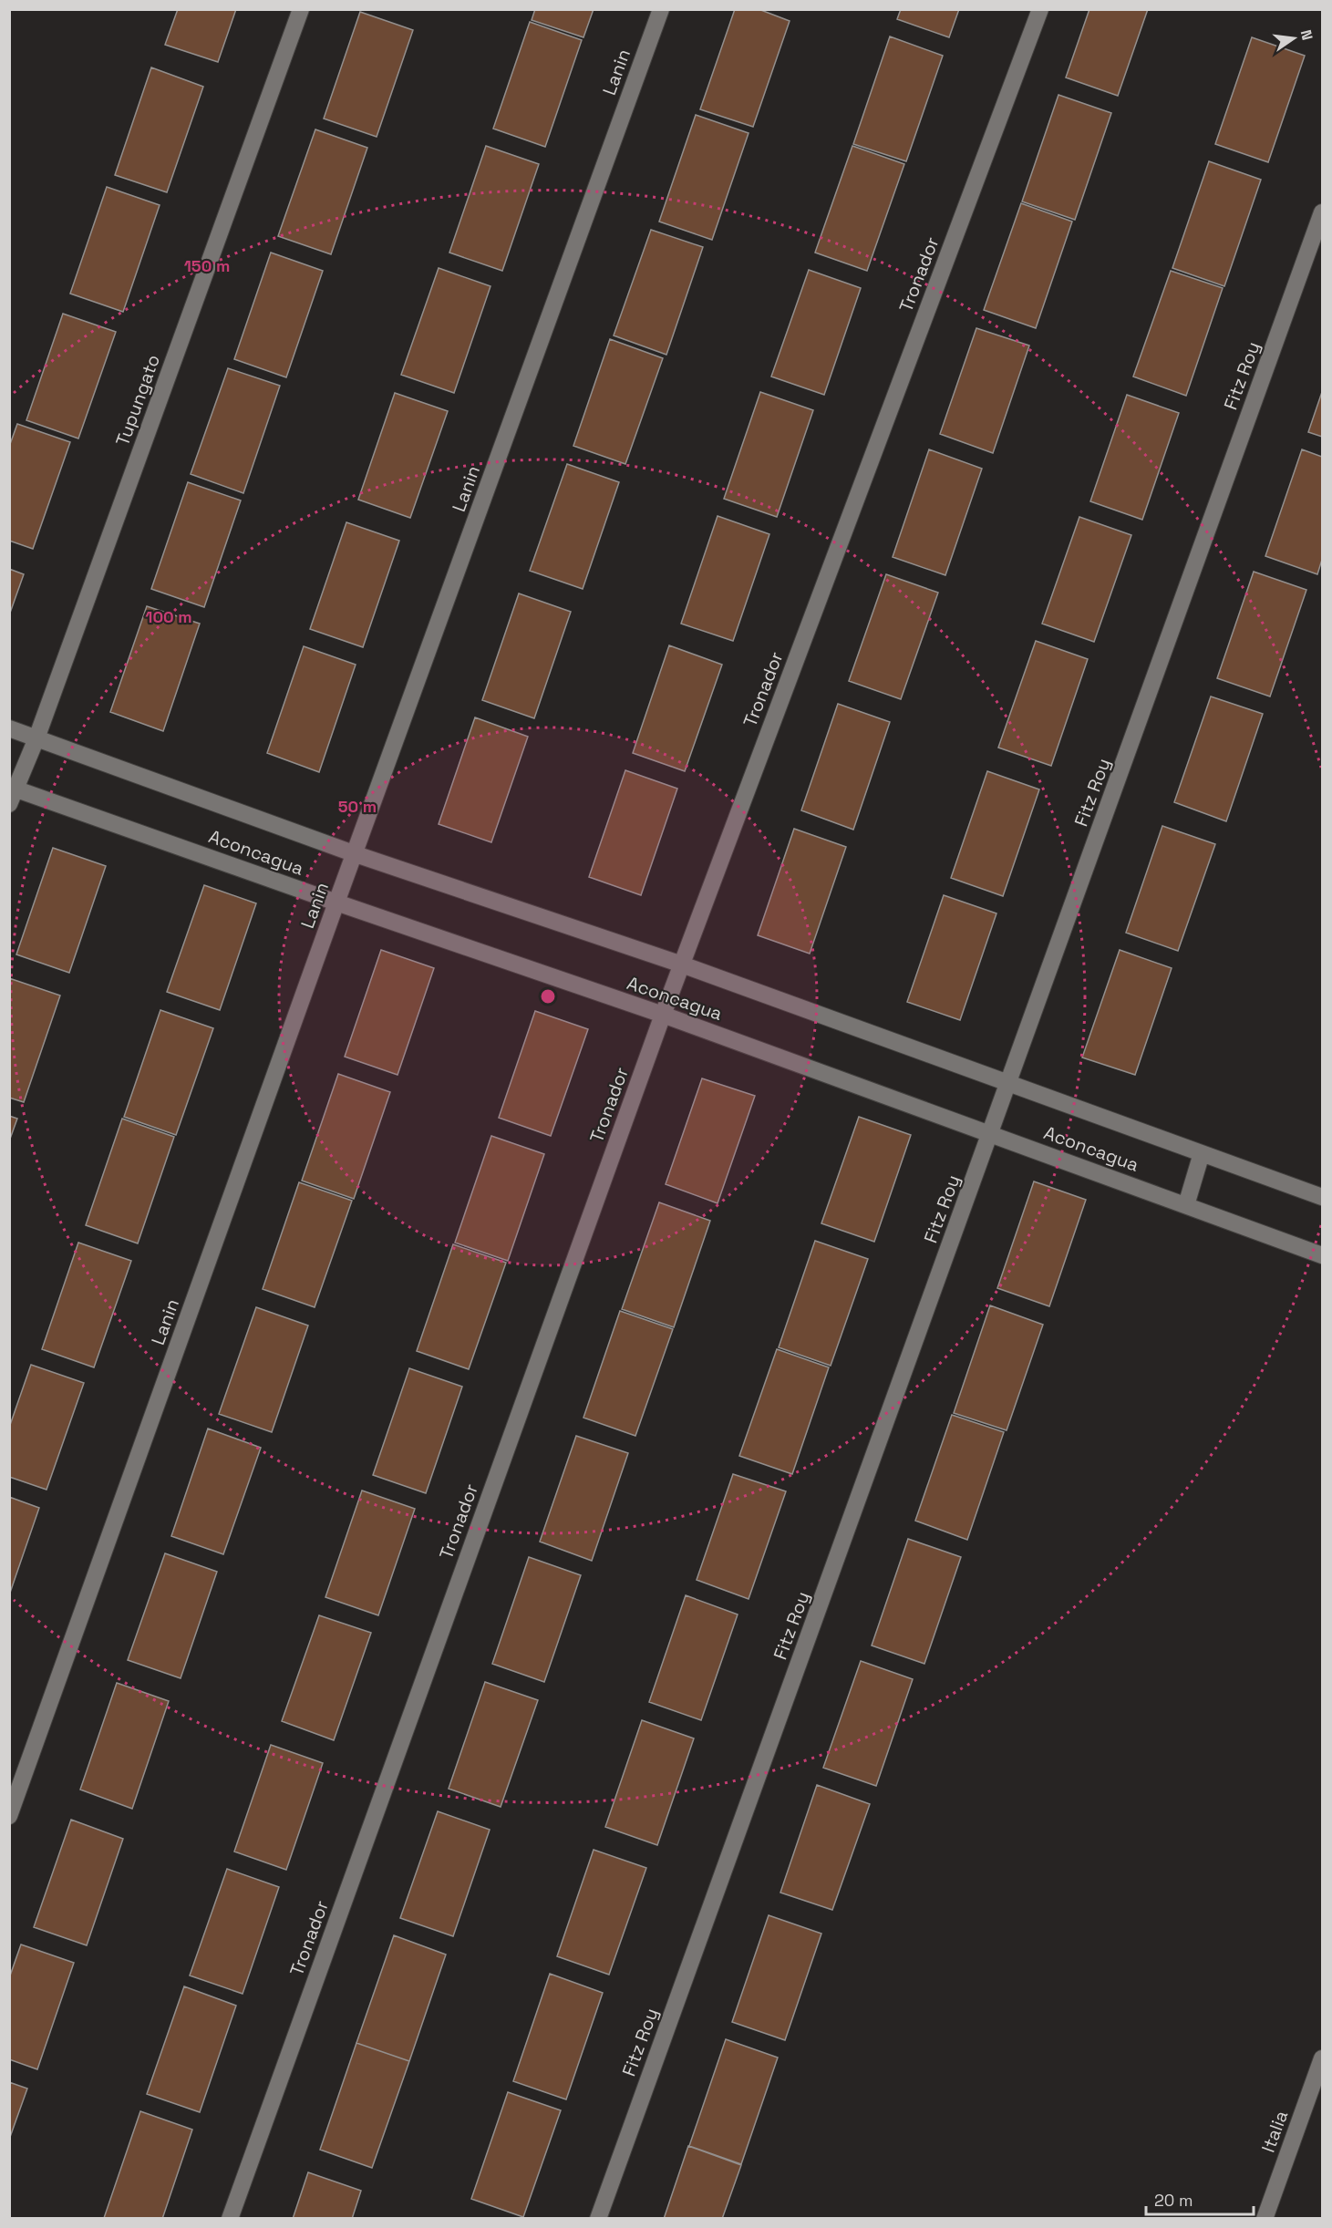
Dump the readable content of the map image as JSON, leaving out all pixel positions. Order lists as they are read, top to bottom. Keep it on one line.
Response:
{"streets":{"street":["Lanin","Tronador","Fitz Roy","Tupungato","Aconcagua","Italia"]},"crossings":[["Lanin","Aconcagua"],["Tronador","Aconcagua"],["Fitz Roy","Aconcagua"],["Tupungato","Aconcagua"]],"scale_bar":"20 m","north":"right","rings":["150 m","100 m","50 m"]}
